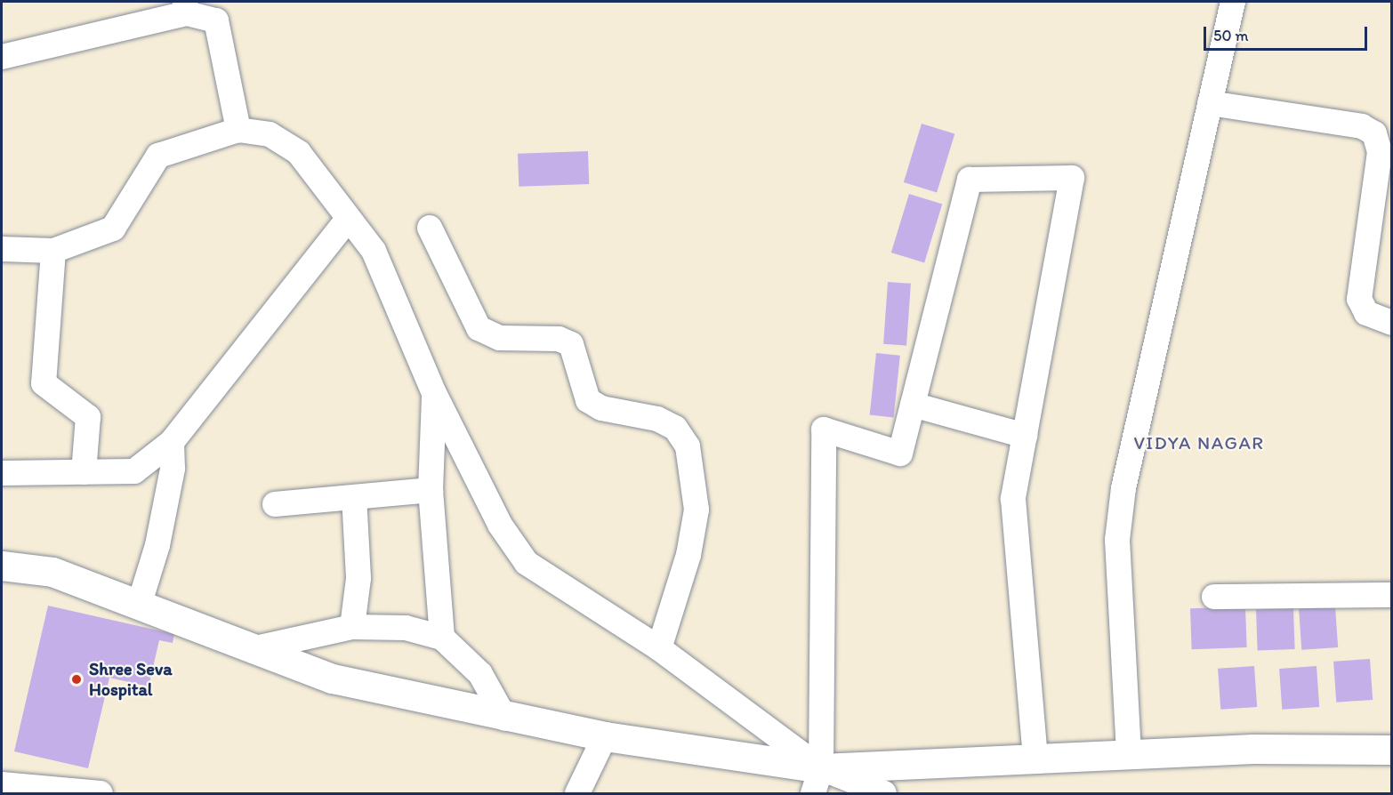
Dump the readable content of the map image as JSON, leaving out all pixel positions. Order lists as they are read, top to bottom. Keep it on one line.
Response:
{"districts":["VIDYA NAGAR"],"places":["Shree Seva Hospital"],"scale_bar":"50 m"}
